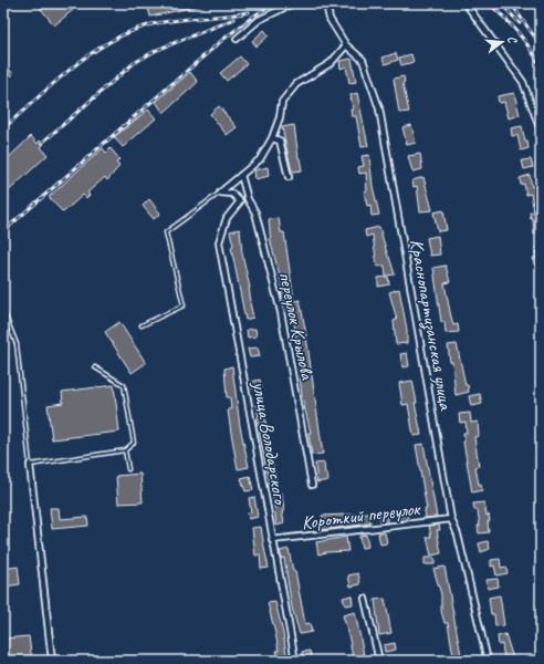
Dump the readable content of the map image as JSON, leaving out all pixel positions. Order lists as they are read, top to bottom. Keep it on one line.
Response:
{"streets":{"street":["Краснопартизанская улица","переулок Крылова","улица Володарского","Короткий переулок"]},"crossings":[["Краснопартизанская улица","Короткий переулок"],["улица Володарского","Короткий переулок"]],"north":"right"}
